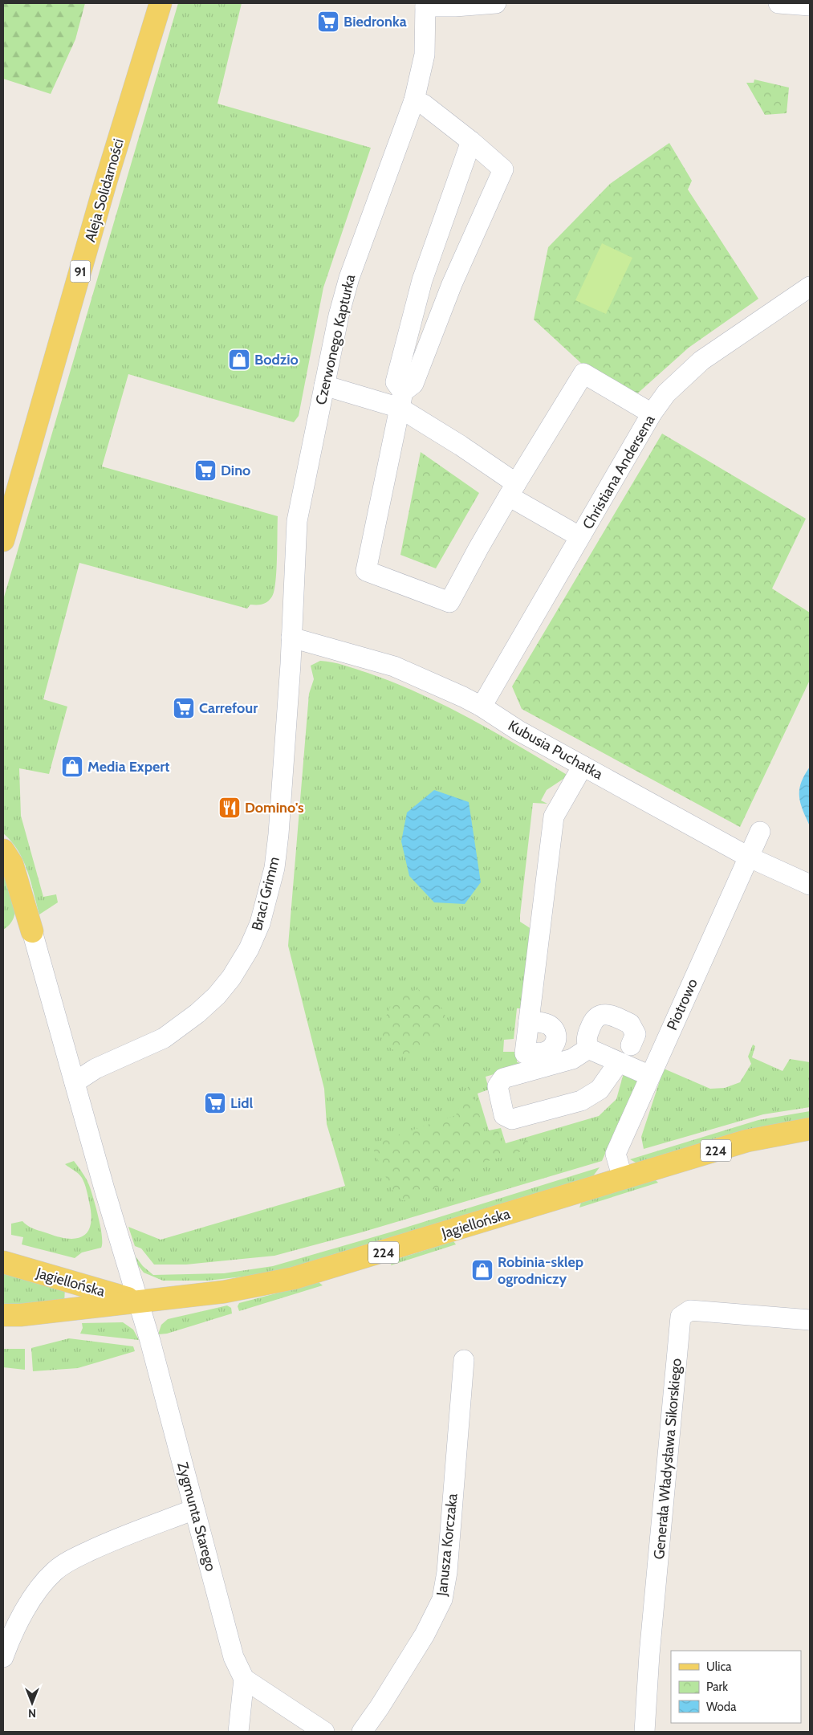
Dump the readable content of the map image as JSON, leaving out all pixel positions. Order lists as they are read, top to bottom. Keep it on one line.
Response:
{"streets":{"main road":["Aleja Solidarności","91","224","Jagiellońska"],"street":["Czerwonego Kapturka","Christiana Andersena","Kubusia Puchatka","Braci Grimm","Piotrowo","Generała Władysława Sikorskiego","Zygmunta Starego","Janusza Korczaka"]},"crossings":[["Czerwonego Kapturka","Kubusia Puchatka"],["Czerwonego Kapturka","Braci Grimm"],["Christiana Andersena","Kubusia Puchatka"],["Kubusia Puchatka","Braci Grimm"],["Kubusia Puchatka","Piotrowo"],["Braci Grimm","Zygmunta Starego"],["Piotrowo","Jagiellońska"],["Jagiellońska","Zygmunta Starego"]],"places":{"supermarket":["Biedronka","Dino","Carrefour","Lidl"],"shop":["Bodzio","Media Expert","Robinia-sklep ogrodniczy"],"restaurant":["Domino's"]},"legend":["Ulica","Park","Woda"],"north":"bottom"}
